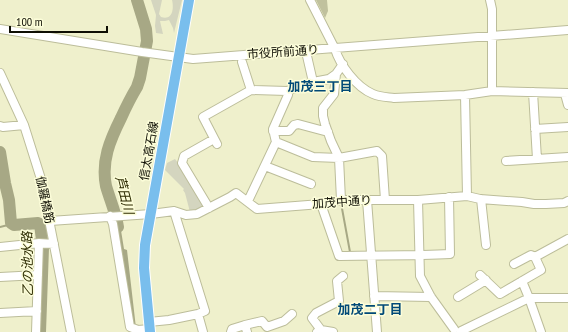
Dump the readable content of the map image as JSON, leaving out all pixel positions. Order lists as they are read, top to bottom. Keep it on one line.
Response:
{"streets":{"main road":["信太高石線"],"street":["市役所前通り","伽羅橋筋","加茂中通り"]},"crossings":[["市役所前通り","信太高石線"],["信太高石線","加茂中通り"],["伽羅橋筋","加茂中通り"]],"districts":["加茂三丁目","加茂二丁目"],"water":["芦田川","乙の池水路"],"scale_bar":"100 m"}
